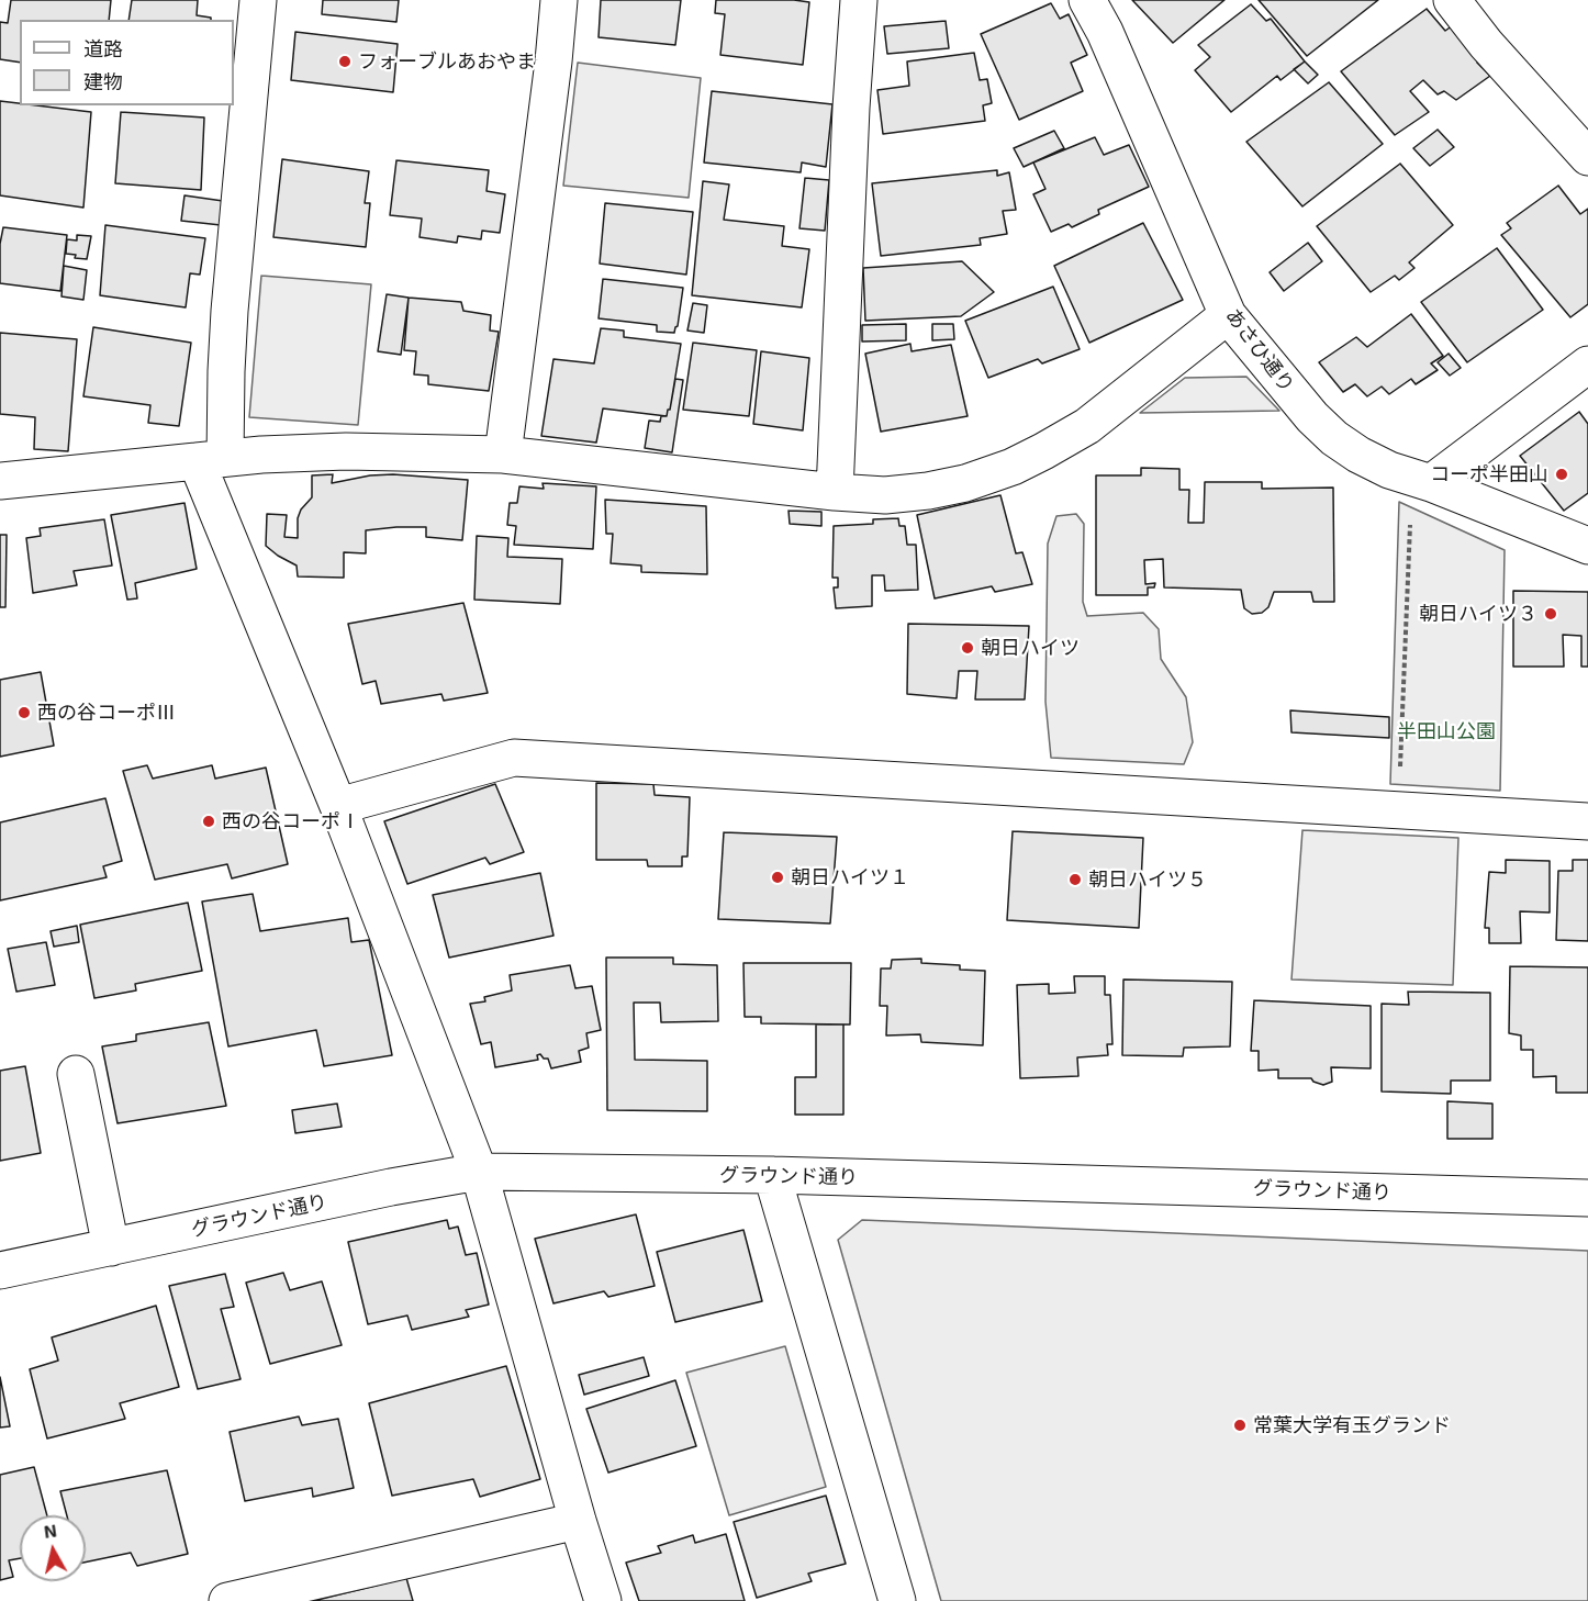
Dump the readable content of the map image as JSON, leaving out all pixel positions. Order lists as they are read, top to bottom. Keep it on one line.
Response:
{"streets":{"street":["あさひ通り","グラウンド通り"]},"parks":["半田山公園"],"places":["フォーブルあおやま","コーポ半田山","朝日ハイツ３","朝日ハイツ","西の谷コーポⅢ","西の谷コーポⅠ","朝日ハイツ１","朝日ハイツ５","常葉大学有玉グランド"],"legend":["道路","建物"],"north":"top"}
